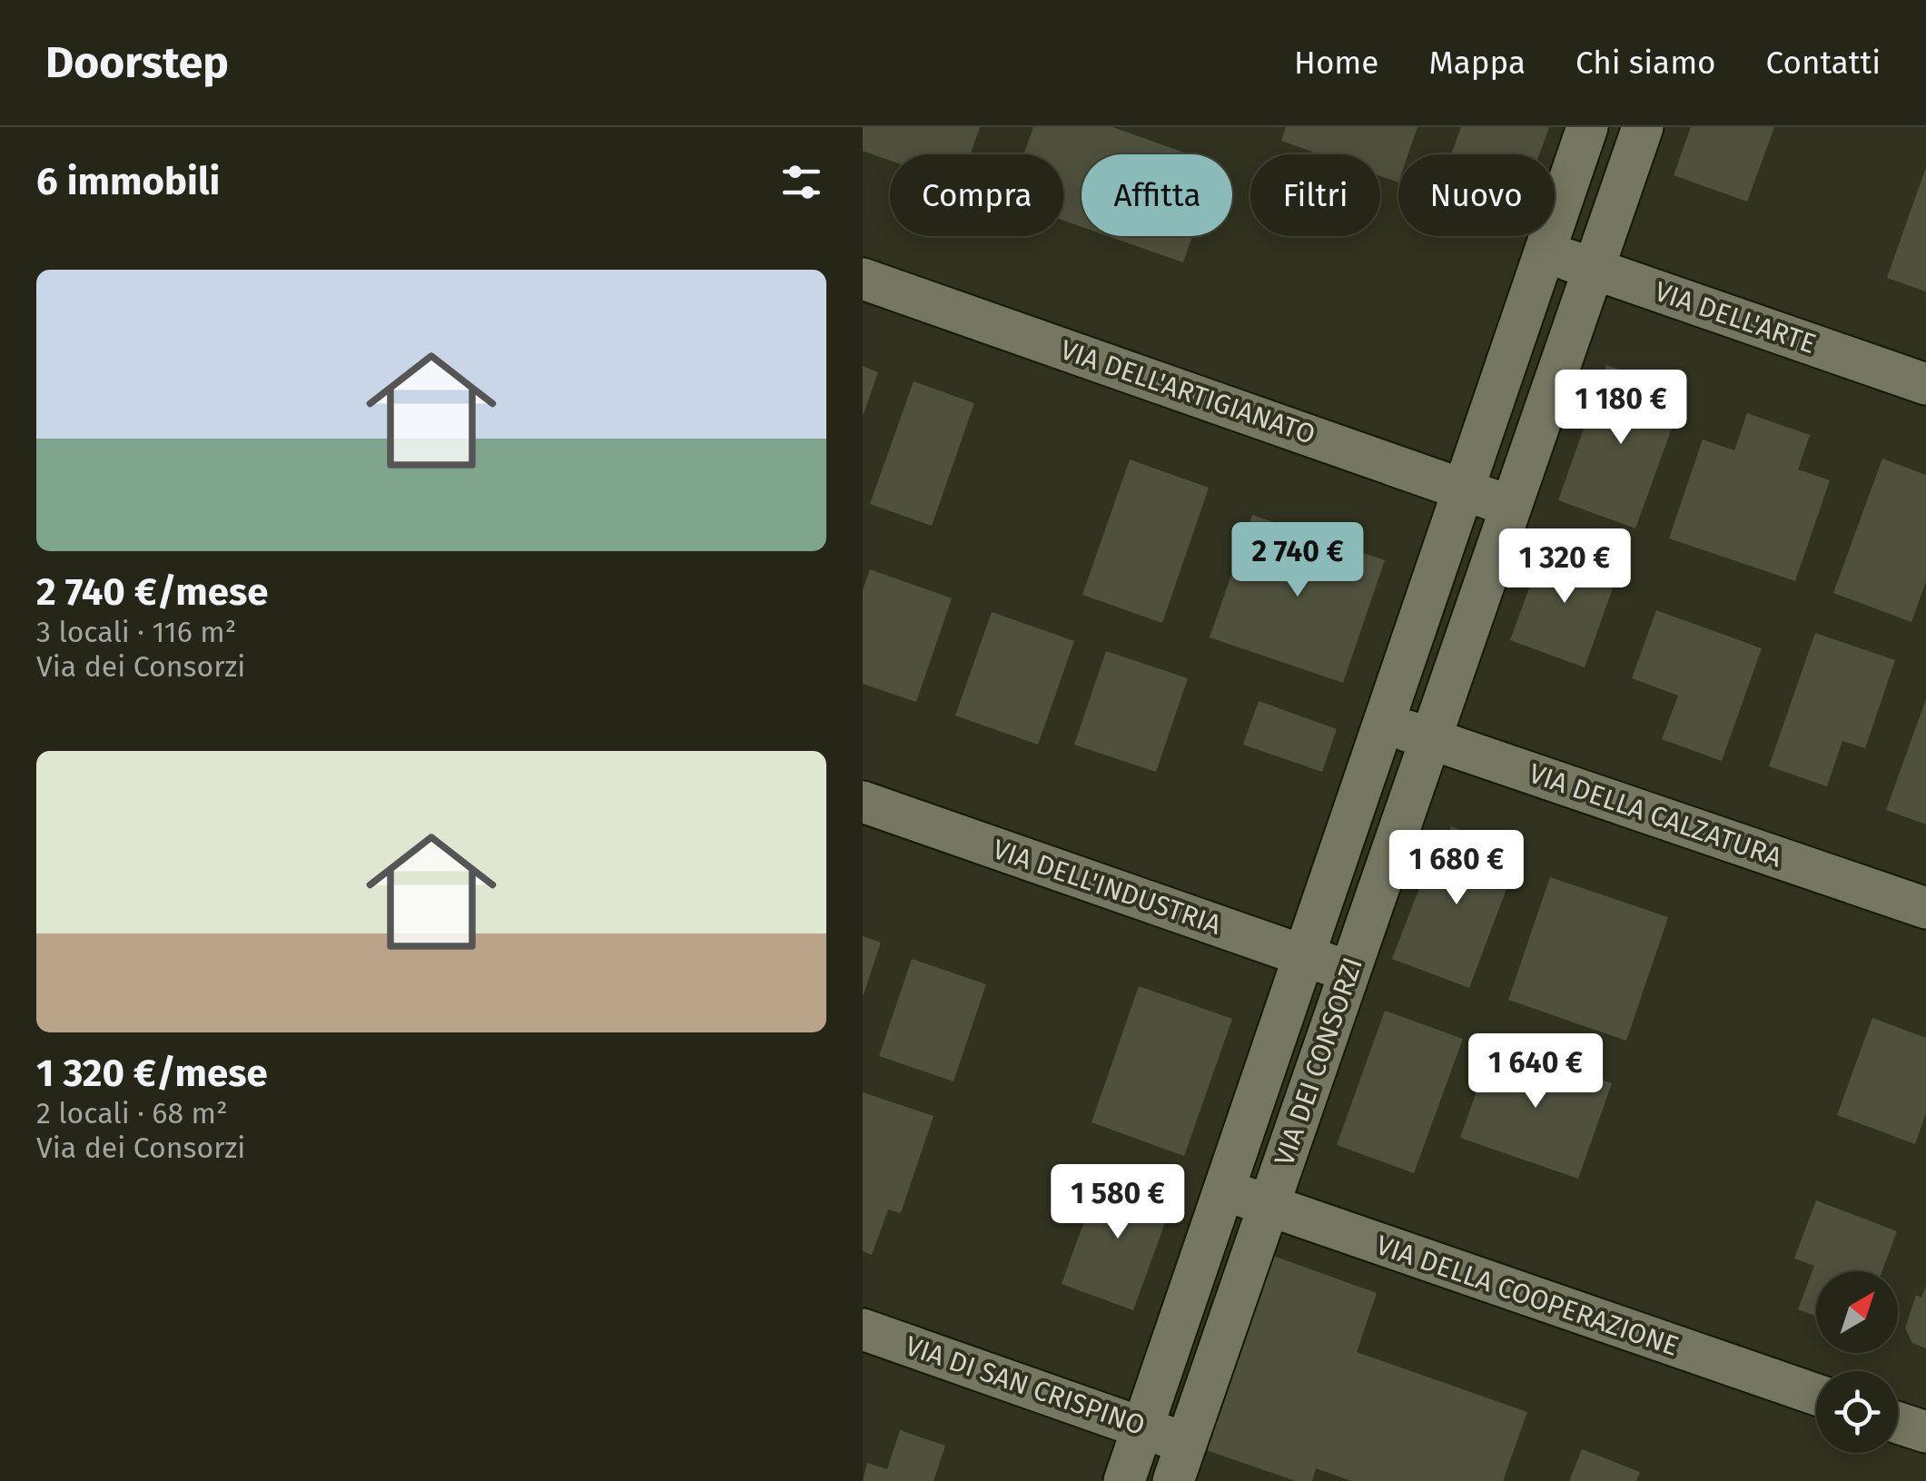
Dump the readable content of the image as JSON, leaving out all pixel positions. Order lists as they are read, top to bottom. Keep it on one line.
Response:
{"streets":{"street":["VIA DELL'ARTE","VIA DELL'ARTIGIANATO","VIA DELLA CALZATURA","VIA DELL'INDUSTRIA","VIA DEI CONSORZI","VIA DELLA COOPERAZIONE","VIA DI SAN CRISPINO"]},"crossings":[["VIA DELL'ARTE","VIA DEI CONSORZI"],["VIA DELL'ARTIGIANATO","VIA DEI CONSORZI"],["VIA DELLA CALZATURA","VIA DEI CONSORZI"],["VIA DELL'INDUSTRIA","VIA DEI CONSORZI"],["VIA DEI CONSORZI","VIA DELLA COOPERAZIONE"],["VIA DEI CONSORZI","VIA DI SAN CRISPINO"]],"north":"top right","page":{"header":"Doorstep","nav":["Home","Mappa","Chi siamo","Contatti"],"heading":"6 immobili","chip":["Compra","Affitta","Filtri","Nuovo"],"list":[{"name":"2 740 €/mese","note":"3 locali · 116 m² · Via dei Consorzi"},{"name":"1 320 €/mese","note":"2 locali · 68 m² · Via dei Consorzi"}],"price":["1 180 €","2 740 €","1 320 €","1 680 €","1 640 €","1 580 €"]}}
